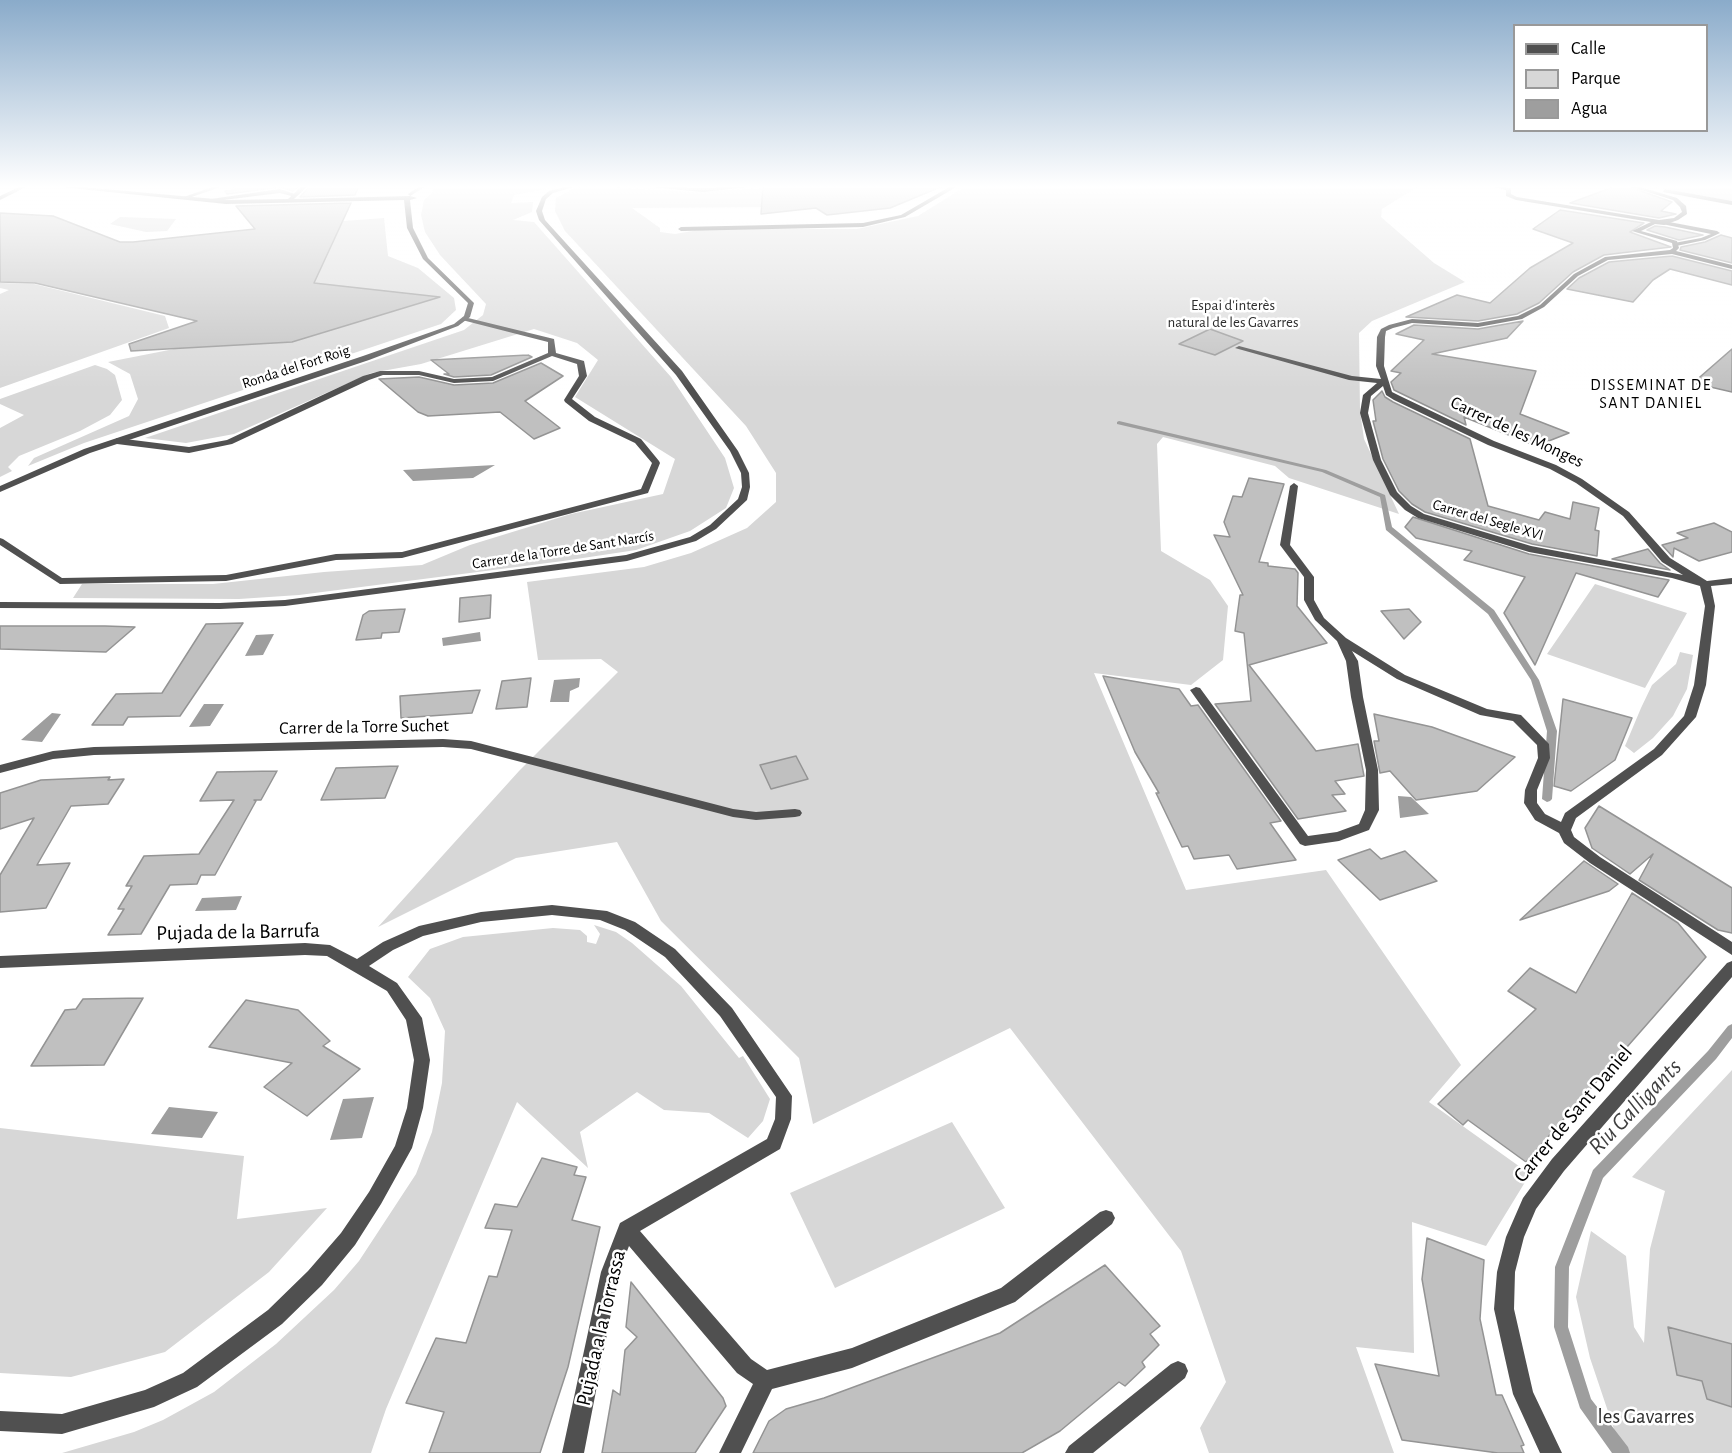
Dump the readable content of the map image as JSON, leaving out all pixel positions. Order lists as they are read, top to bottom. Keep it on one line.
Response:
{"streets":{"street":["Ronda del Fort Roig","Carrer de les Monges","Carrer del Segle XVI","Carrer de la Torre de Sant Narcís","Carrer de la Torre Suchet","Pujada de la Barrufa","Carrer de Sant Daniel","Pujada a la Torrassa"]},"crossings":[["Carrer de les Monges","Carrer del Segle XVI"]],"districts":["DISSEMINAT DE SANT DANIEL"],"water":["Riu Galligants"],"parks":["Espai d'interès natural de les Gavarres","les Gavarres"],"legend":["Calle","Parque","Agua"]}
